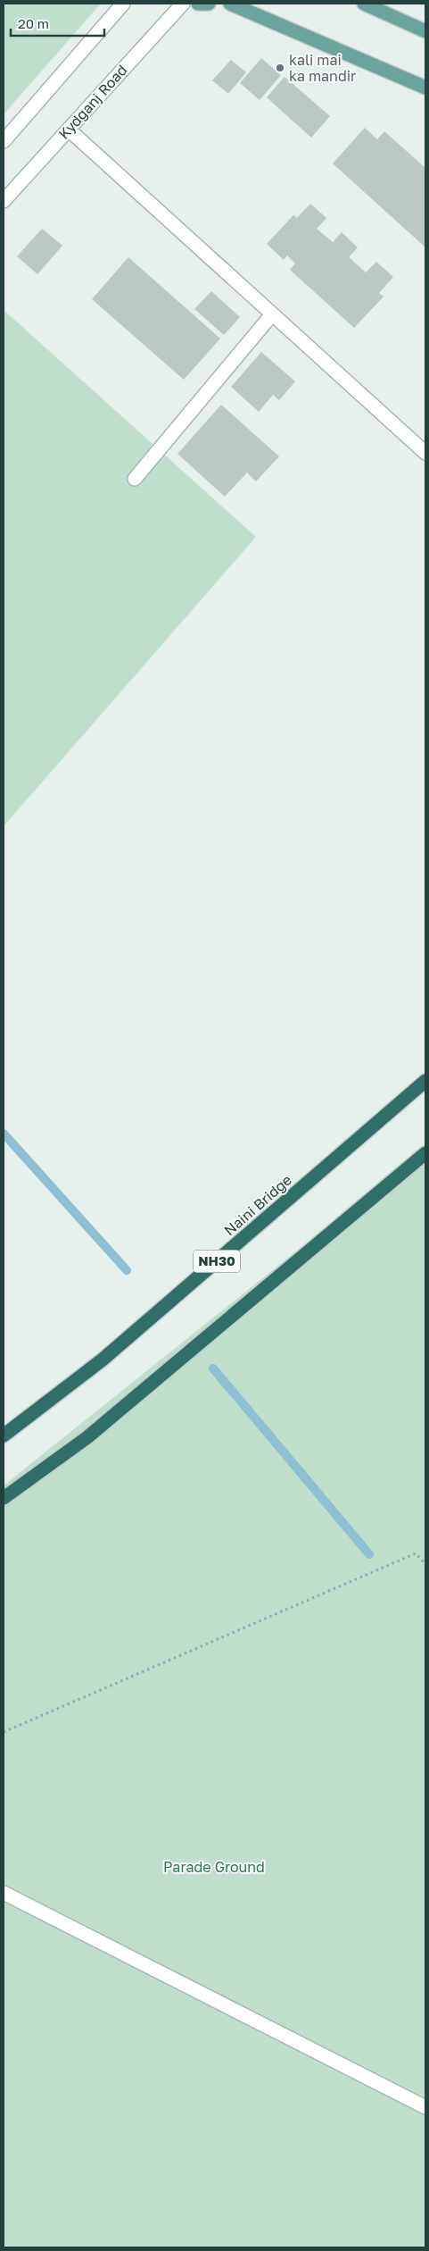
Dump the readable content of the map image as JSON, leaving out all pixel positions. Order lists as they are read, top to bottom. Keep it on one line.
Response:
{"streets":{"highway":["Naini Bridge","NH30"],"street":["Kydganj Road"]},"parks":["Parade Ground"],"places":["kali mai ka mandir"],"scale_bar":"20 m"}
